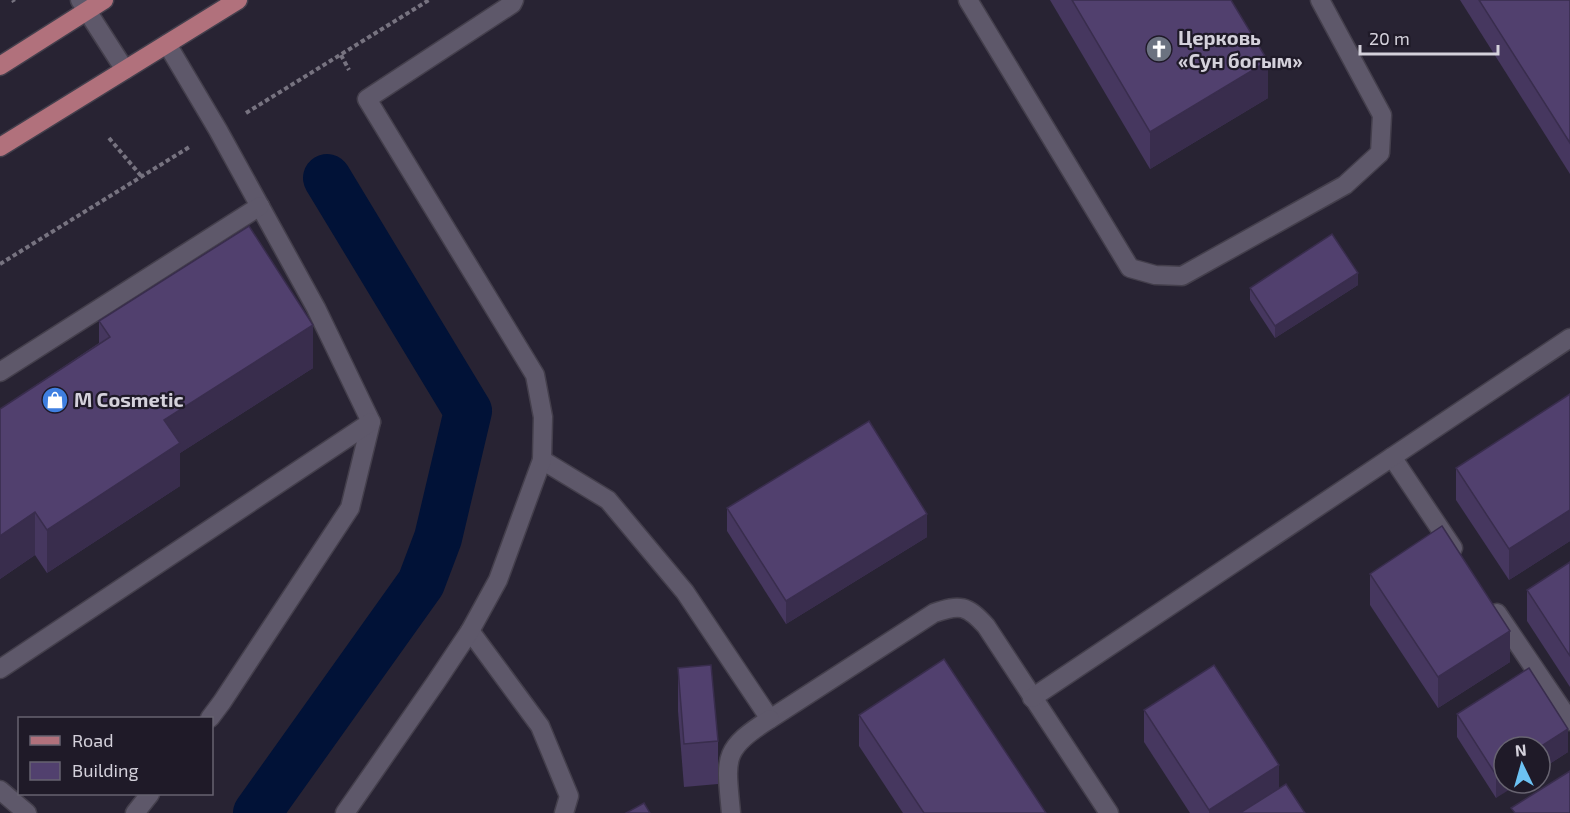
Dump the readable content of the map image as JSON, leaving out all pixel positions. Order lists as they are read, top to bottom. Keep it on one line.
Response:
{"places":{"church":["Церковь «Сун богым»"],"shop":["M Cosmetic"]},"legend":["Road","Building"],"scale_bar":"20 m","north":"top"}
